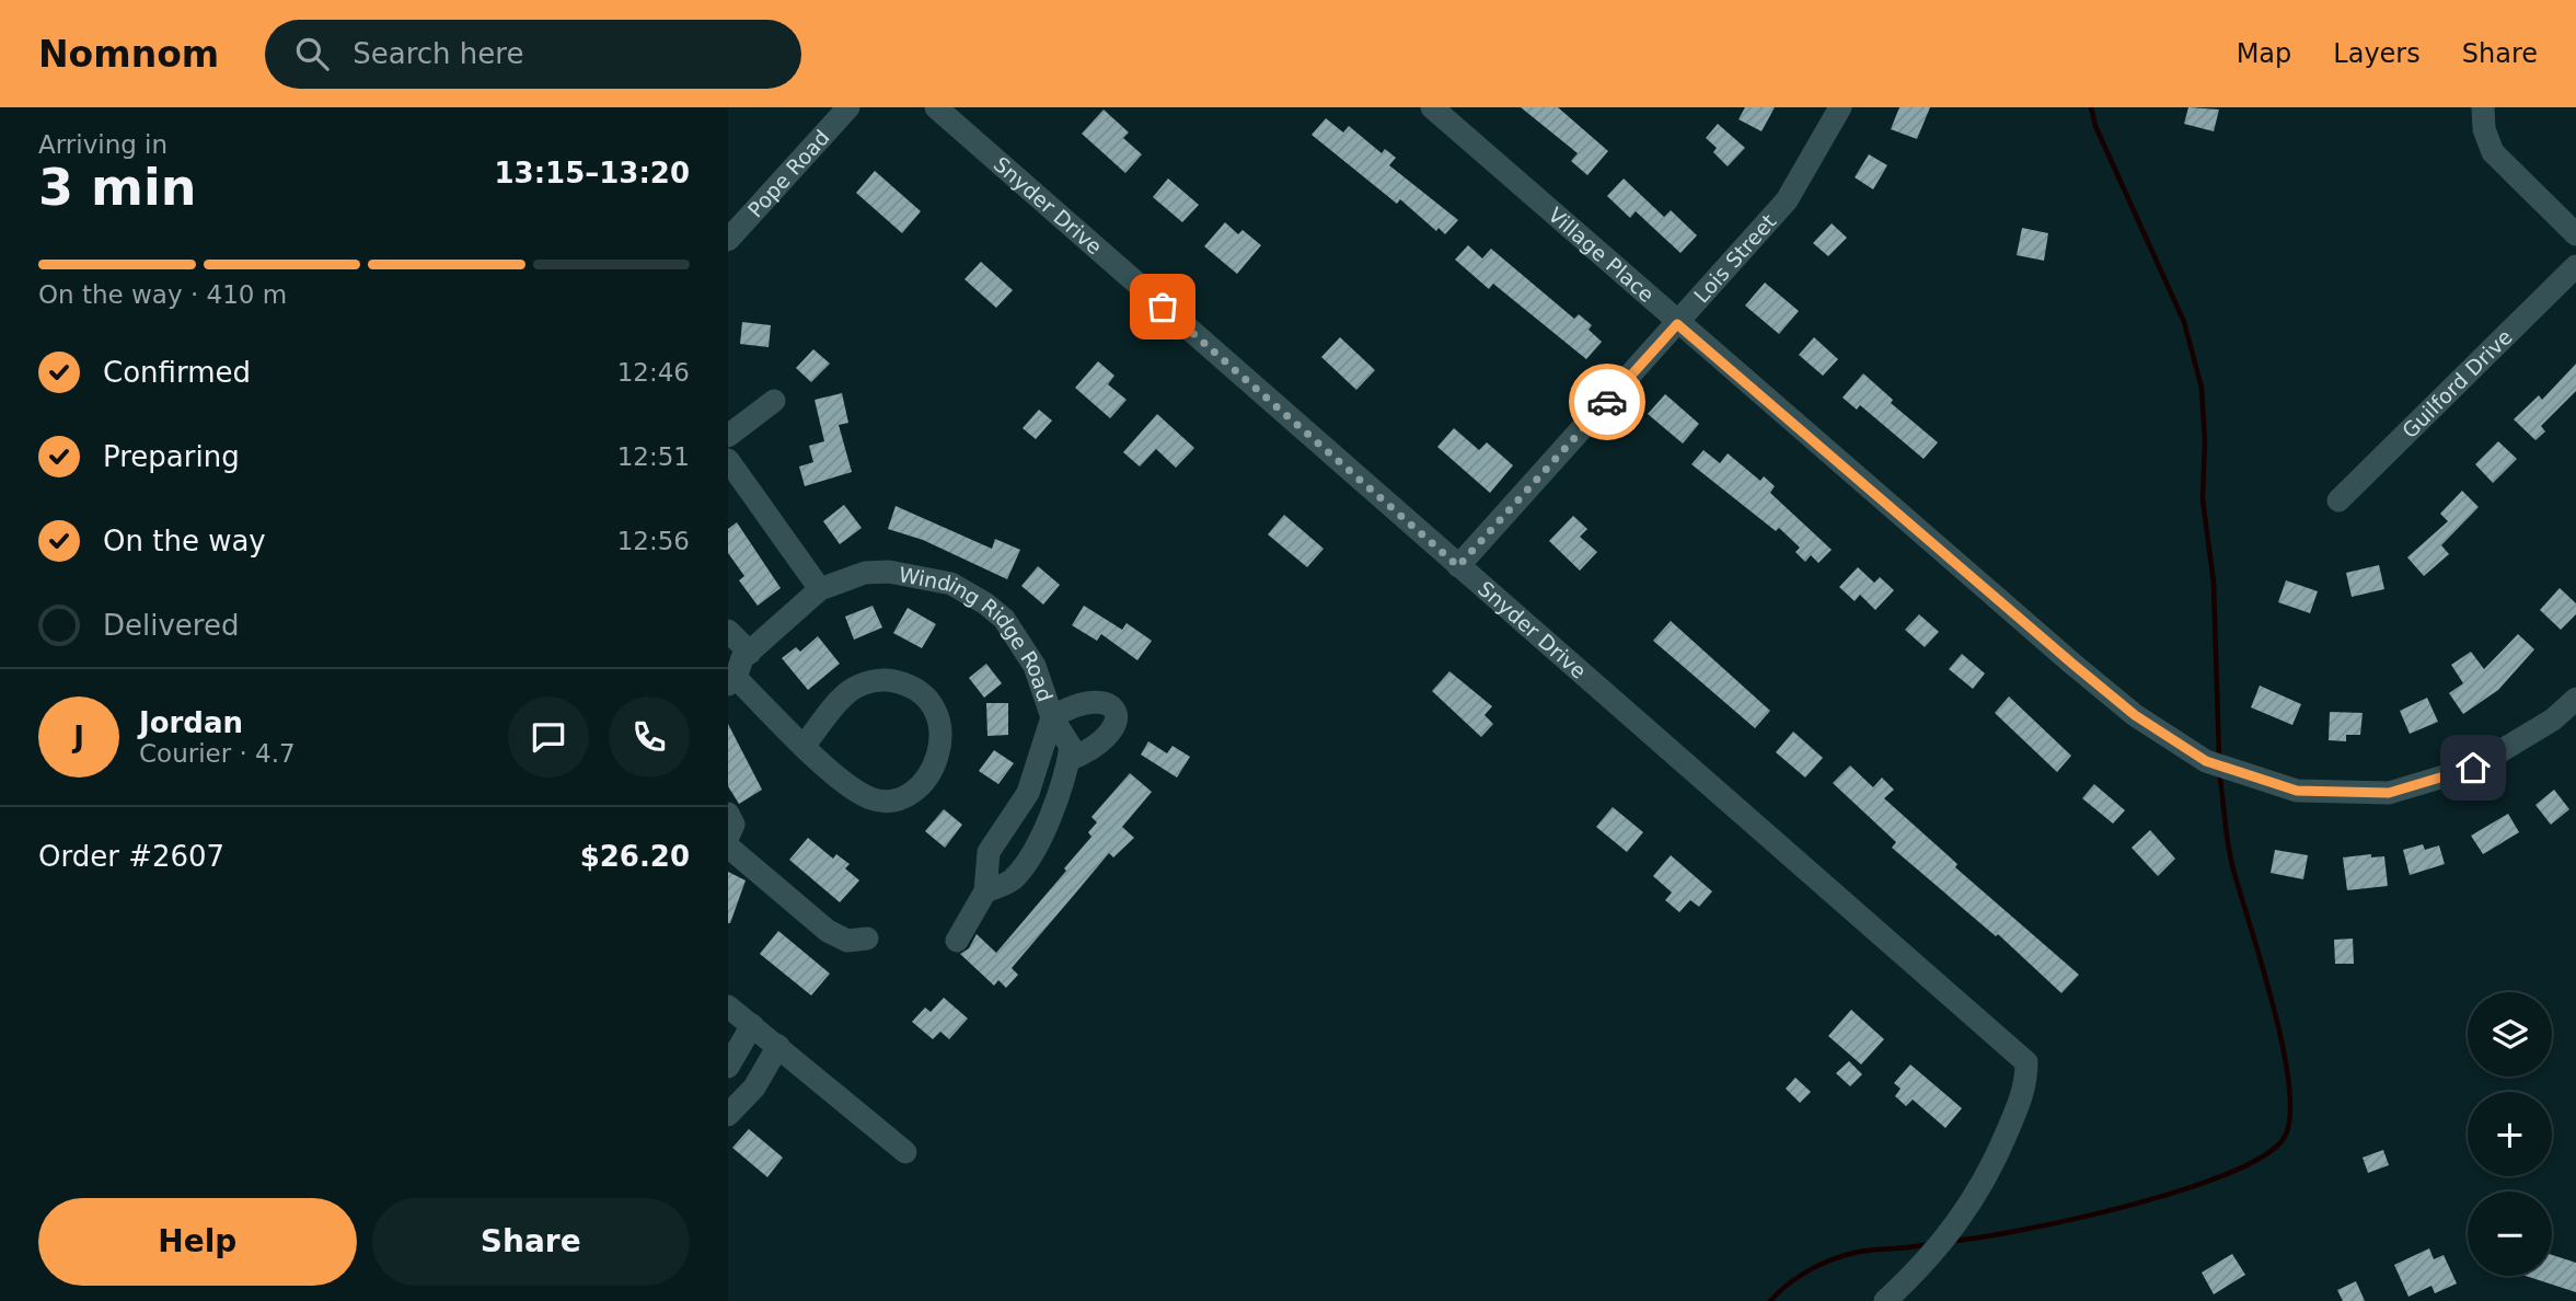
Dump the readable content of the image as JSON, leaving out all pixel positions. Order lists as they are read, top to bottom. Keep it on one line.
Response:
{"streets":{"street":["Pope Road","Snyder Drive","Village Place","Lois Street","Guilford Drive","Winding Ridge Road"]},"crossings":[["Snyder Drive","Lois Street"],["Village Place","Lois Street"]],"page":{"header":"Nomnom","search":"Search here","nav":["Map","Layers","Share"],"heading":["3 min","Arriving in","13:15–13:20"],"panel":["Jordan","Courier · 4.7","Order #2607","$26.20"],"bar":"On the way · 410 m","list":[["Confirmed","12:46"],["Preparing","12:51"],["On the way","12:56"],"Delivered"],"round":"J","map_buttons":["+","−"],"buttons":["Help","Share"]}}
